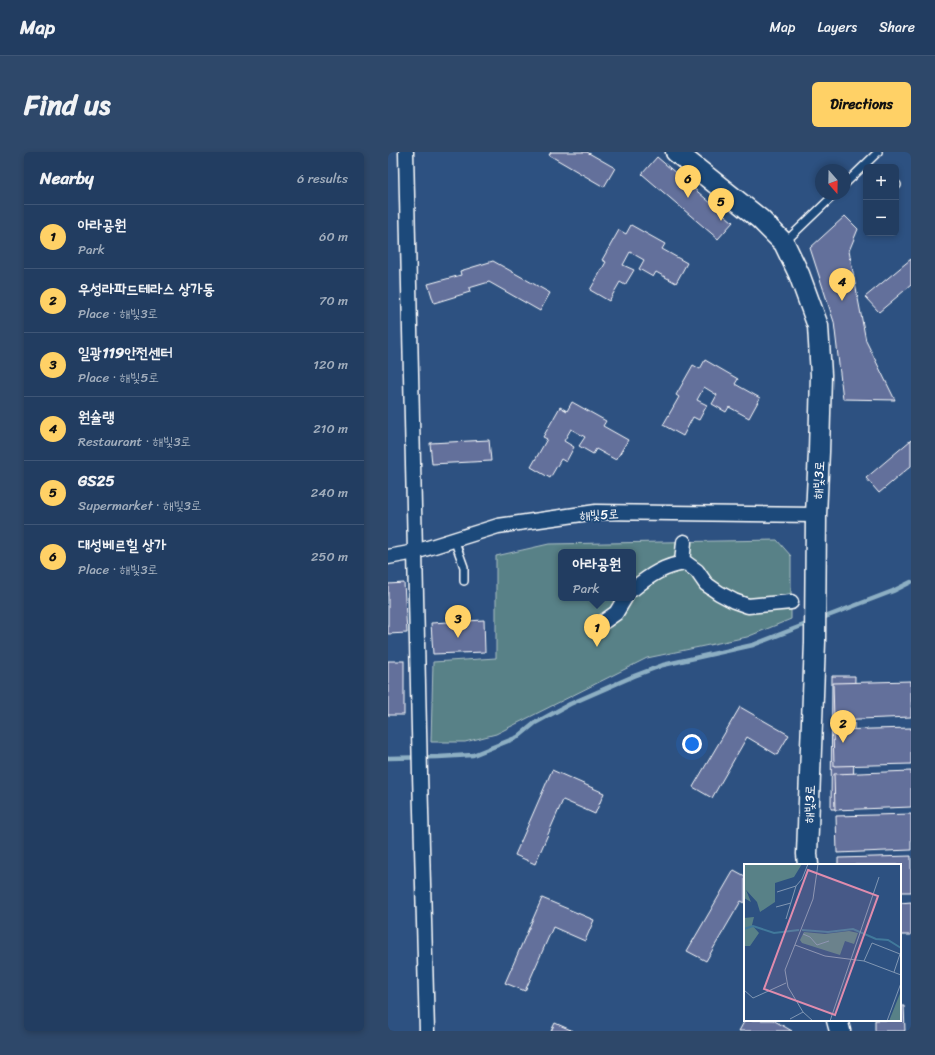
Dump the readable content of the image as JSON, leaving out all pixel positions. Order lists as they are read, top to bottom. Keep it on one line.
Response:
{"streets":{"street":["해빛3로","해빛5로"]},"crossings":[["해빛3로","해빛5로"]],"north":"bottom","page":{"header":"Map","nav":["Map","Layers","Share"],"title":"Find us","buttons":"Directions","heading":["Nearby","6 results"],"map_buttons":["+","−"],"pins":["6","5","4","3","1","2"],"list":[{"mark":"1","name":"아라공원","note":"Park","value":"60 m"},{"mark":"2","name":"우성라파드테라스 상가동","note":"Place · 해빛3로","value":"70 m"},{"mark":"3","name":"일광119안전센터","note":"Place · 해빛5로","value":"120 m"},{"mark":"4","name":"원슐랭","note":"Restaurant · 해빛3로","value":"210 m"},{"mark":"5","name":"GS25","note":"Supermarket · 해빛3로","value":"240 m"},{"mark":"6","name":"대성베르힐 상가","note":"Place · 해빛3로","value":"250 m"}],"popup":["아라공원","Park"]}}
